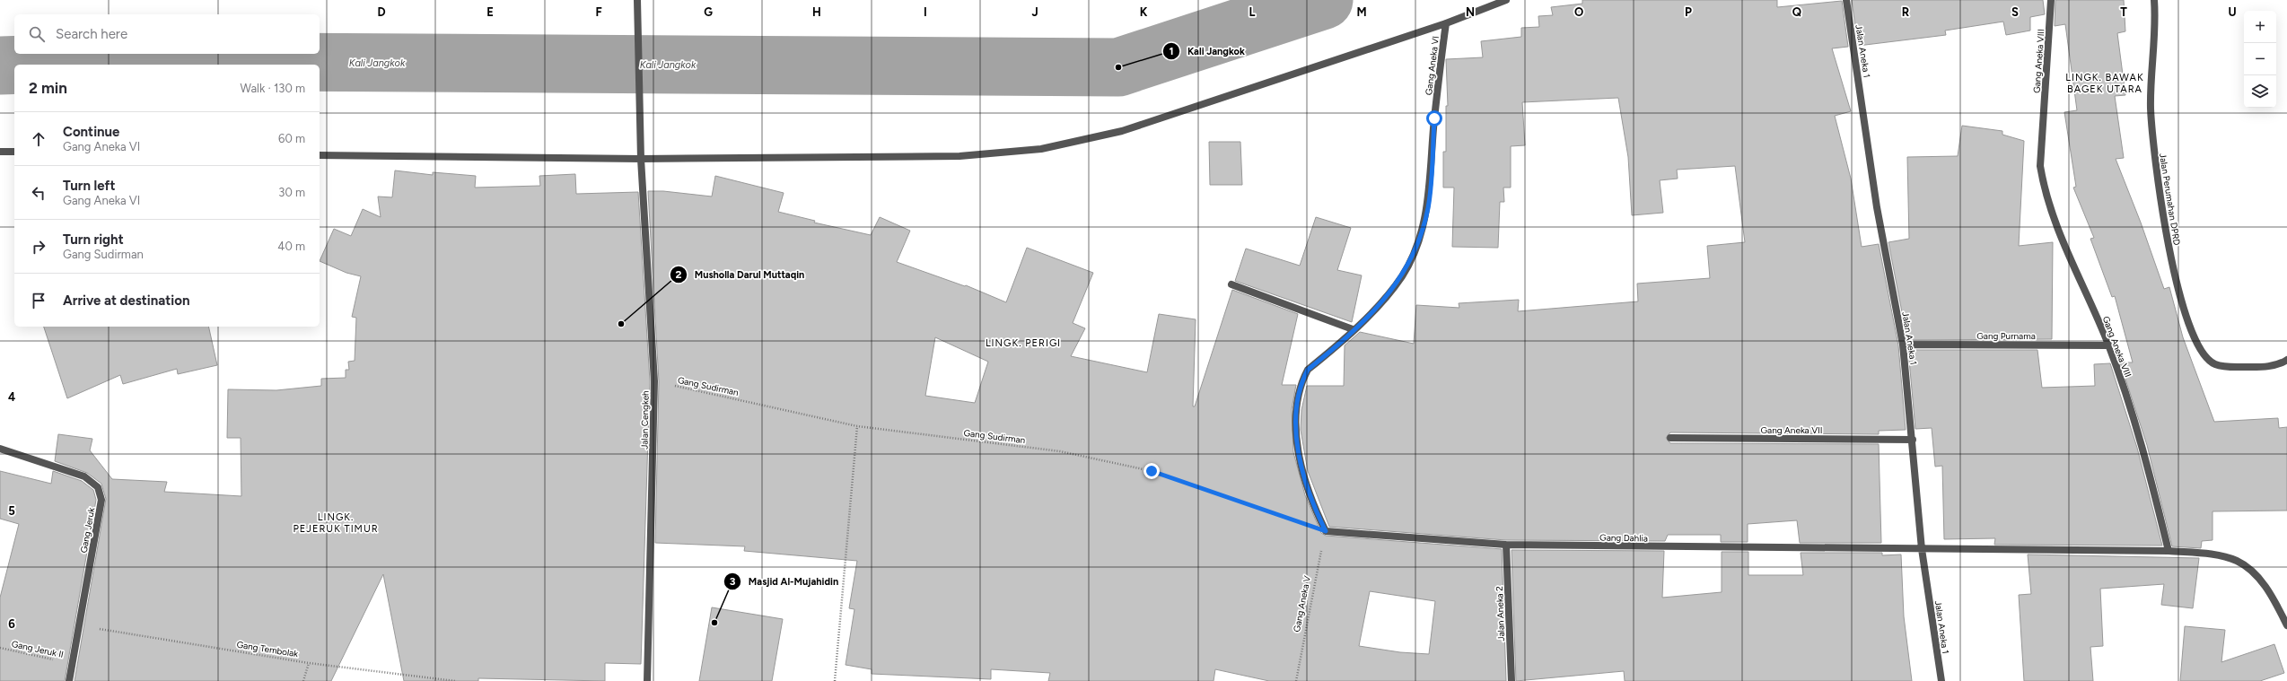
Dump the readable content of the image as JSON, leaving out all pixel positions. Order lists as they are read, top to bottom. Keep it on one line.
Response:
{"streets":{"street":["Jalan Aneka 1","Gang Aneka VIII","Gang Aneka VI","Jalan Perumahan DPRD","Gang Purnama","Jalan Cengkeh","Gang Aneka VII","Gang Jeruk","Gang Dahlia","Jalan Aneka 2"],"path":["Gang Sudirman","Gang Aneka V","Gang Jeruk II","Gang Tembolak"]},"crossings":[["Jalan Aneka 1","Gang Purnama"],["Jalan Aneka 1","Gang Aneka VII"],["Jalan Aneka 1","Gang Dahlia"],["Gang Aneka VIII","Gang Purnama"],["Gang Aneka VIII","Gang Dahlia"],["Gang Aneka VI","Gang Sudirman"],["Gang Aneka VI","Gang Dahlia"],["Gang Aneka VI","Gang Aneka V"],["Gang Sudirman","Jalan Cengkeh"],["Gang Sudirman","Gang Dahlia"],["Gang Sudirman","Gang Aneka V"],["Gang Jeruk","Gang Jeruk II"],["Gang Jeruk","Gang Tembolak"],["Gang Dahlia","Gang Aneka V"],["Gang Dahlia","Jalan Aneka 2"]],"districts":["LINGK. BAWAK BAGEK UTARA","LINGK. PERIGI","LINGK. PEJERUK TIMUR"],"water":["Kali Jangkok"],"places":["Kali Jangkok","Musholla Darul Muttaqin","Masjid Al-Mujahidin"],"page":{"map_buttons":["+","−"],"search":"Search here","heading":["2 min","Walk · 130 m"],"list":[["Continue","Gang Aneka VI","60 m"],["Turn left","Gang Aneka VI","30 m"],["Turn right","Gang Sudirman","40 m"],"Arrive at destination"]},"grid":{"columns":["D","E","F","G","H","I","J","K","L","M","N","O","P","Q","R","S","T","U"],"rows":["4","5","6"]}}
